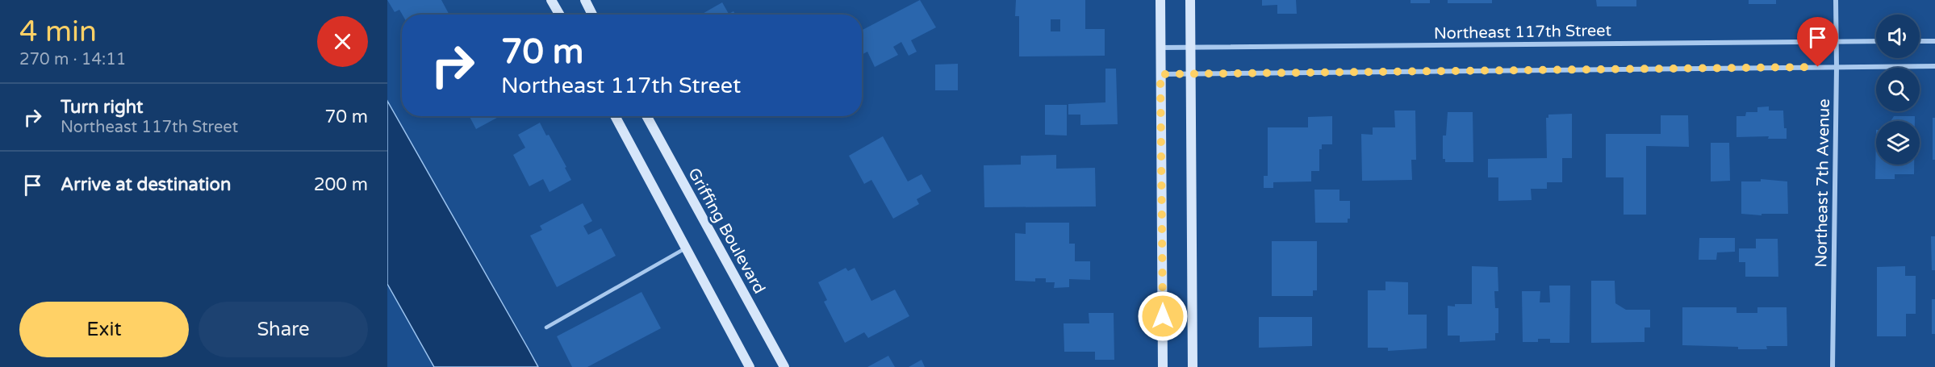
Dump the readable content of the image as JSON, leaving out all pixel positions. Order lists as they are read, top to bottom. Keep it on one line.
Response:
{"streets":{"main road":["Griffing Boulevard"],"street":["Northeast 117th Street","Northeast 7th Avenue"]},"crossings":[["Northeast 117th Street","Northeast 7th Avenue"]],"page":{"heading":["4 min","270 m · 14:11"],"turn":["70 m","Northeast 117th Street"],"list":[{"name":"Turn right","note":"Northeast 117th Street","value":"70 m"},{"name":"Arrive at destination","value":"200 m"}],"buttons":["Exit","Share"]}}
